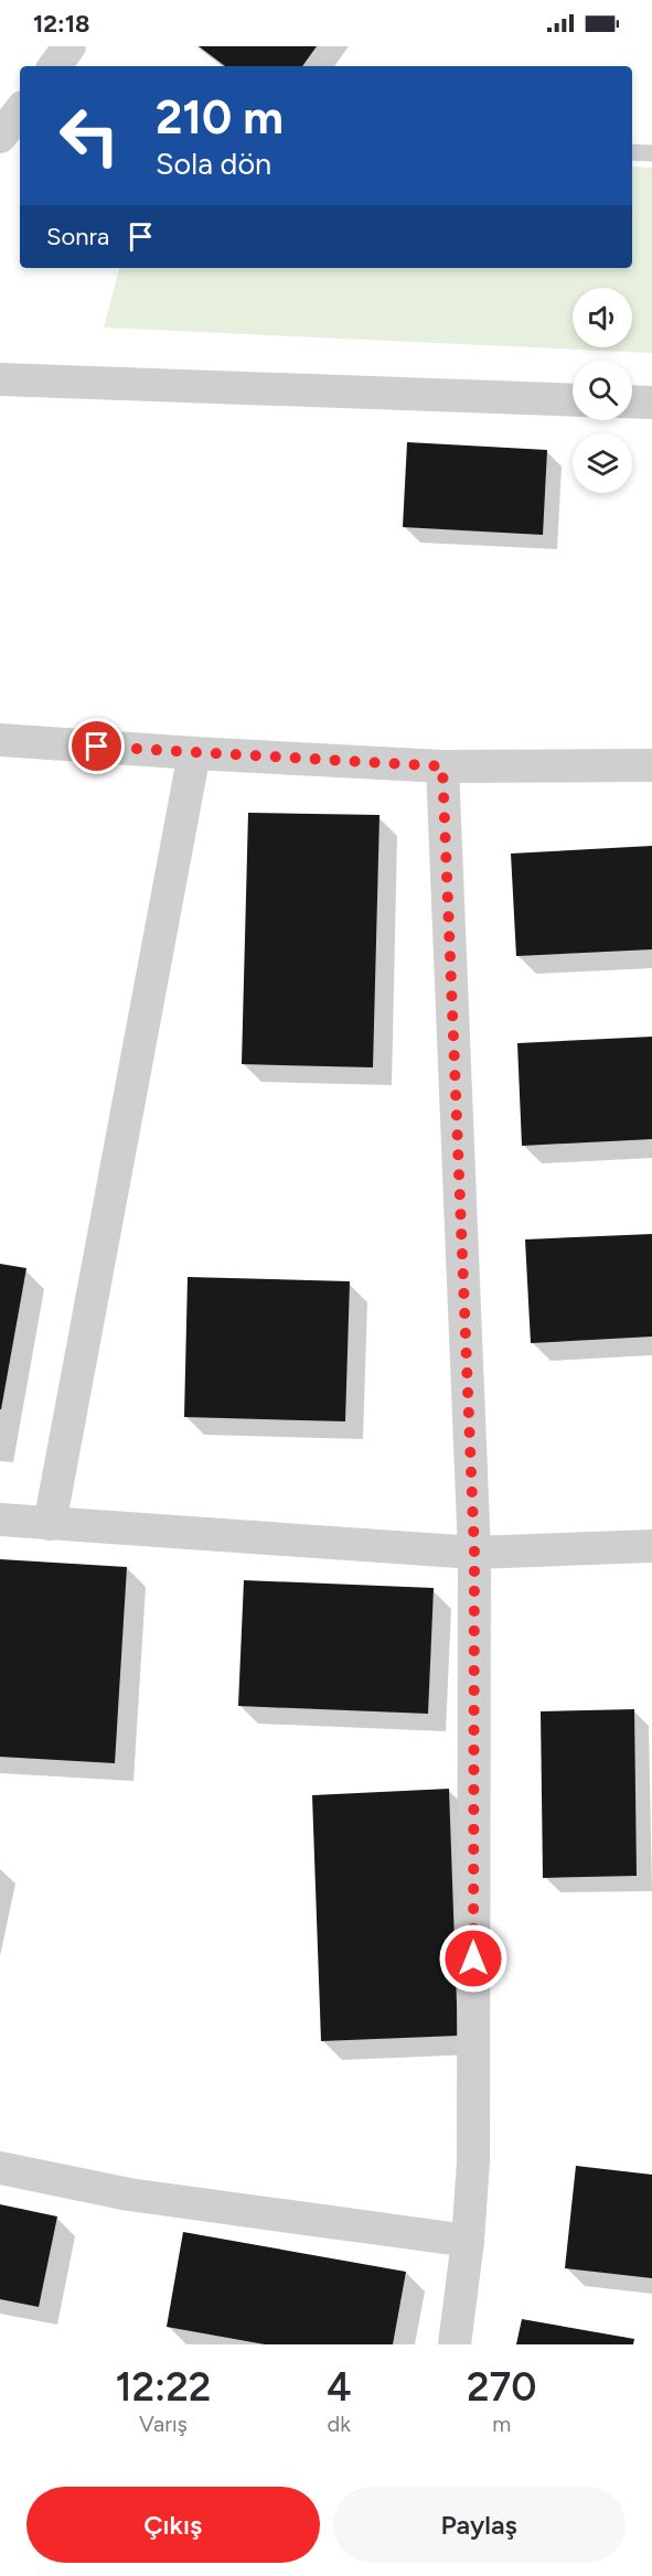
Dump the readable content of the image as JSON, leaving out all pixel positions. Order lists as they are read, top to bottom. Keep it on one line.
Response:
{"page":{"status":"12:18","turn":["210 m","Sola dön"],"then":"Sonra","eta":["12:22","Varış","4","dk","270","m"],"buttons":["Çıkış","Paylaş"]}}
